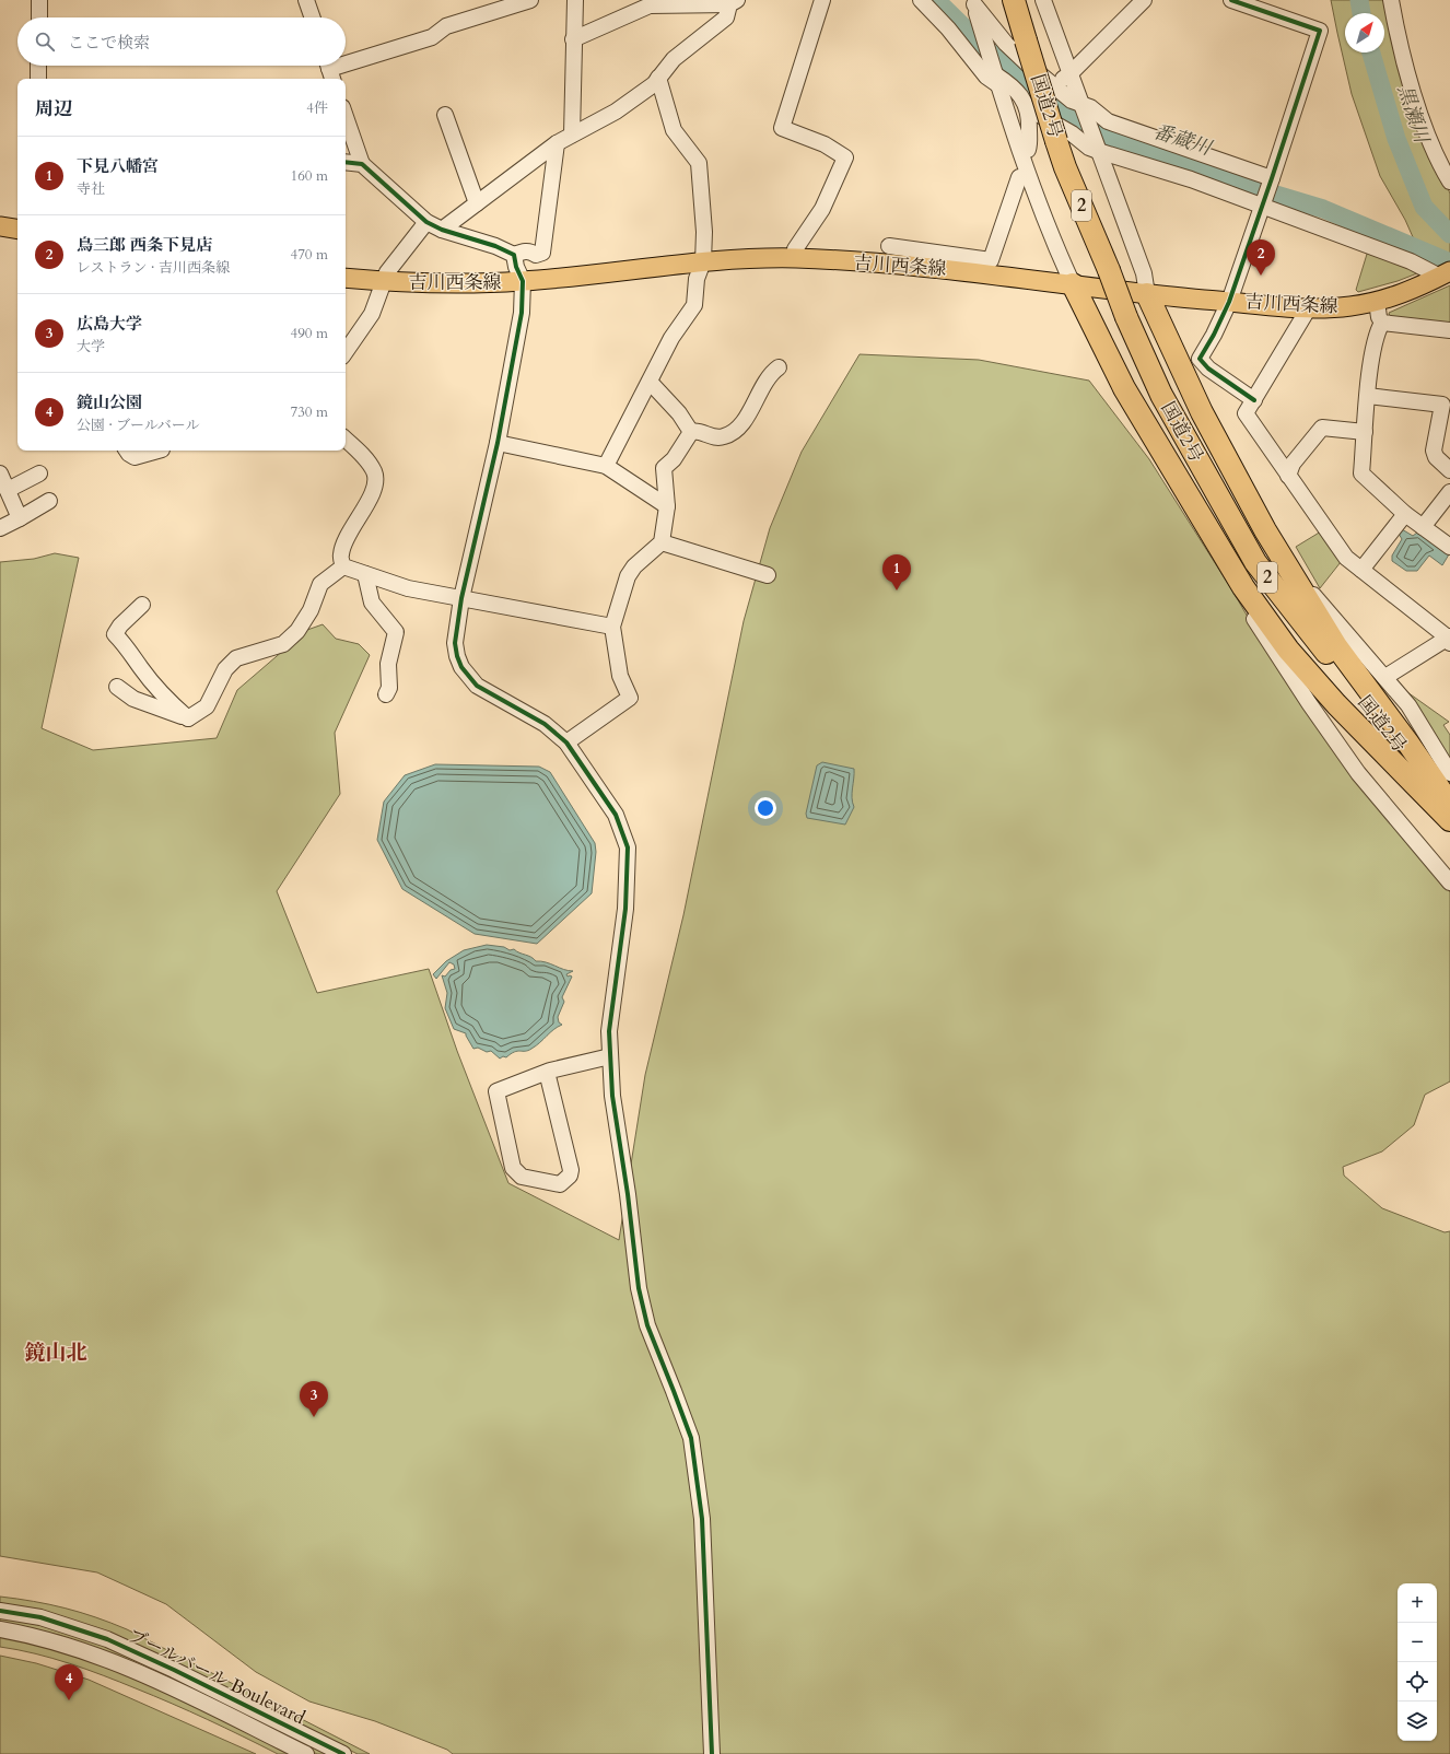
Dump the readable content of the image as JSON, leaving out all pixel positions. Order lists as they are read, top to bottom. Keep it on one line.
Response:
{"streets":{"highway":["国道2号","2"],"main road":["吉川西条線"],"street":["ブールバール Boulevard"]},"districts":["鏡山北"],"water":["黒瀬川","番蔵川"],"north":"top right","page":{"search":"ここで検索","heading":["周辺","4件"],"list":[{"mark":"1","name":"下見八幡宮","note":"寺社","value":"160 m"},{"mark":"2","name":"鳥三郎 西条下見店","note":"レストラン · 吉川西条線","value":"470 m"},{"mark":"3","name":"広島大学","note":"大学","value":"490 m"},{"mark":"4","name":"鏡山公園","note":"公園 · ブールバール","value":"730 m"}],"pins":["2","1","3","4"],"map_buttons":["+","−"]}}
